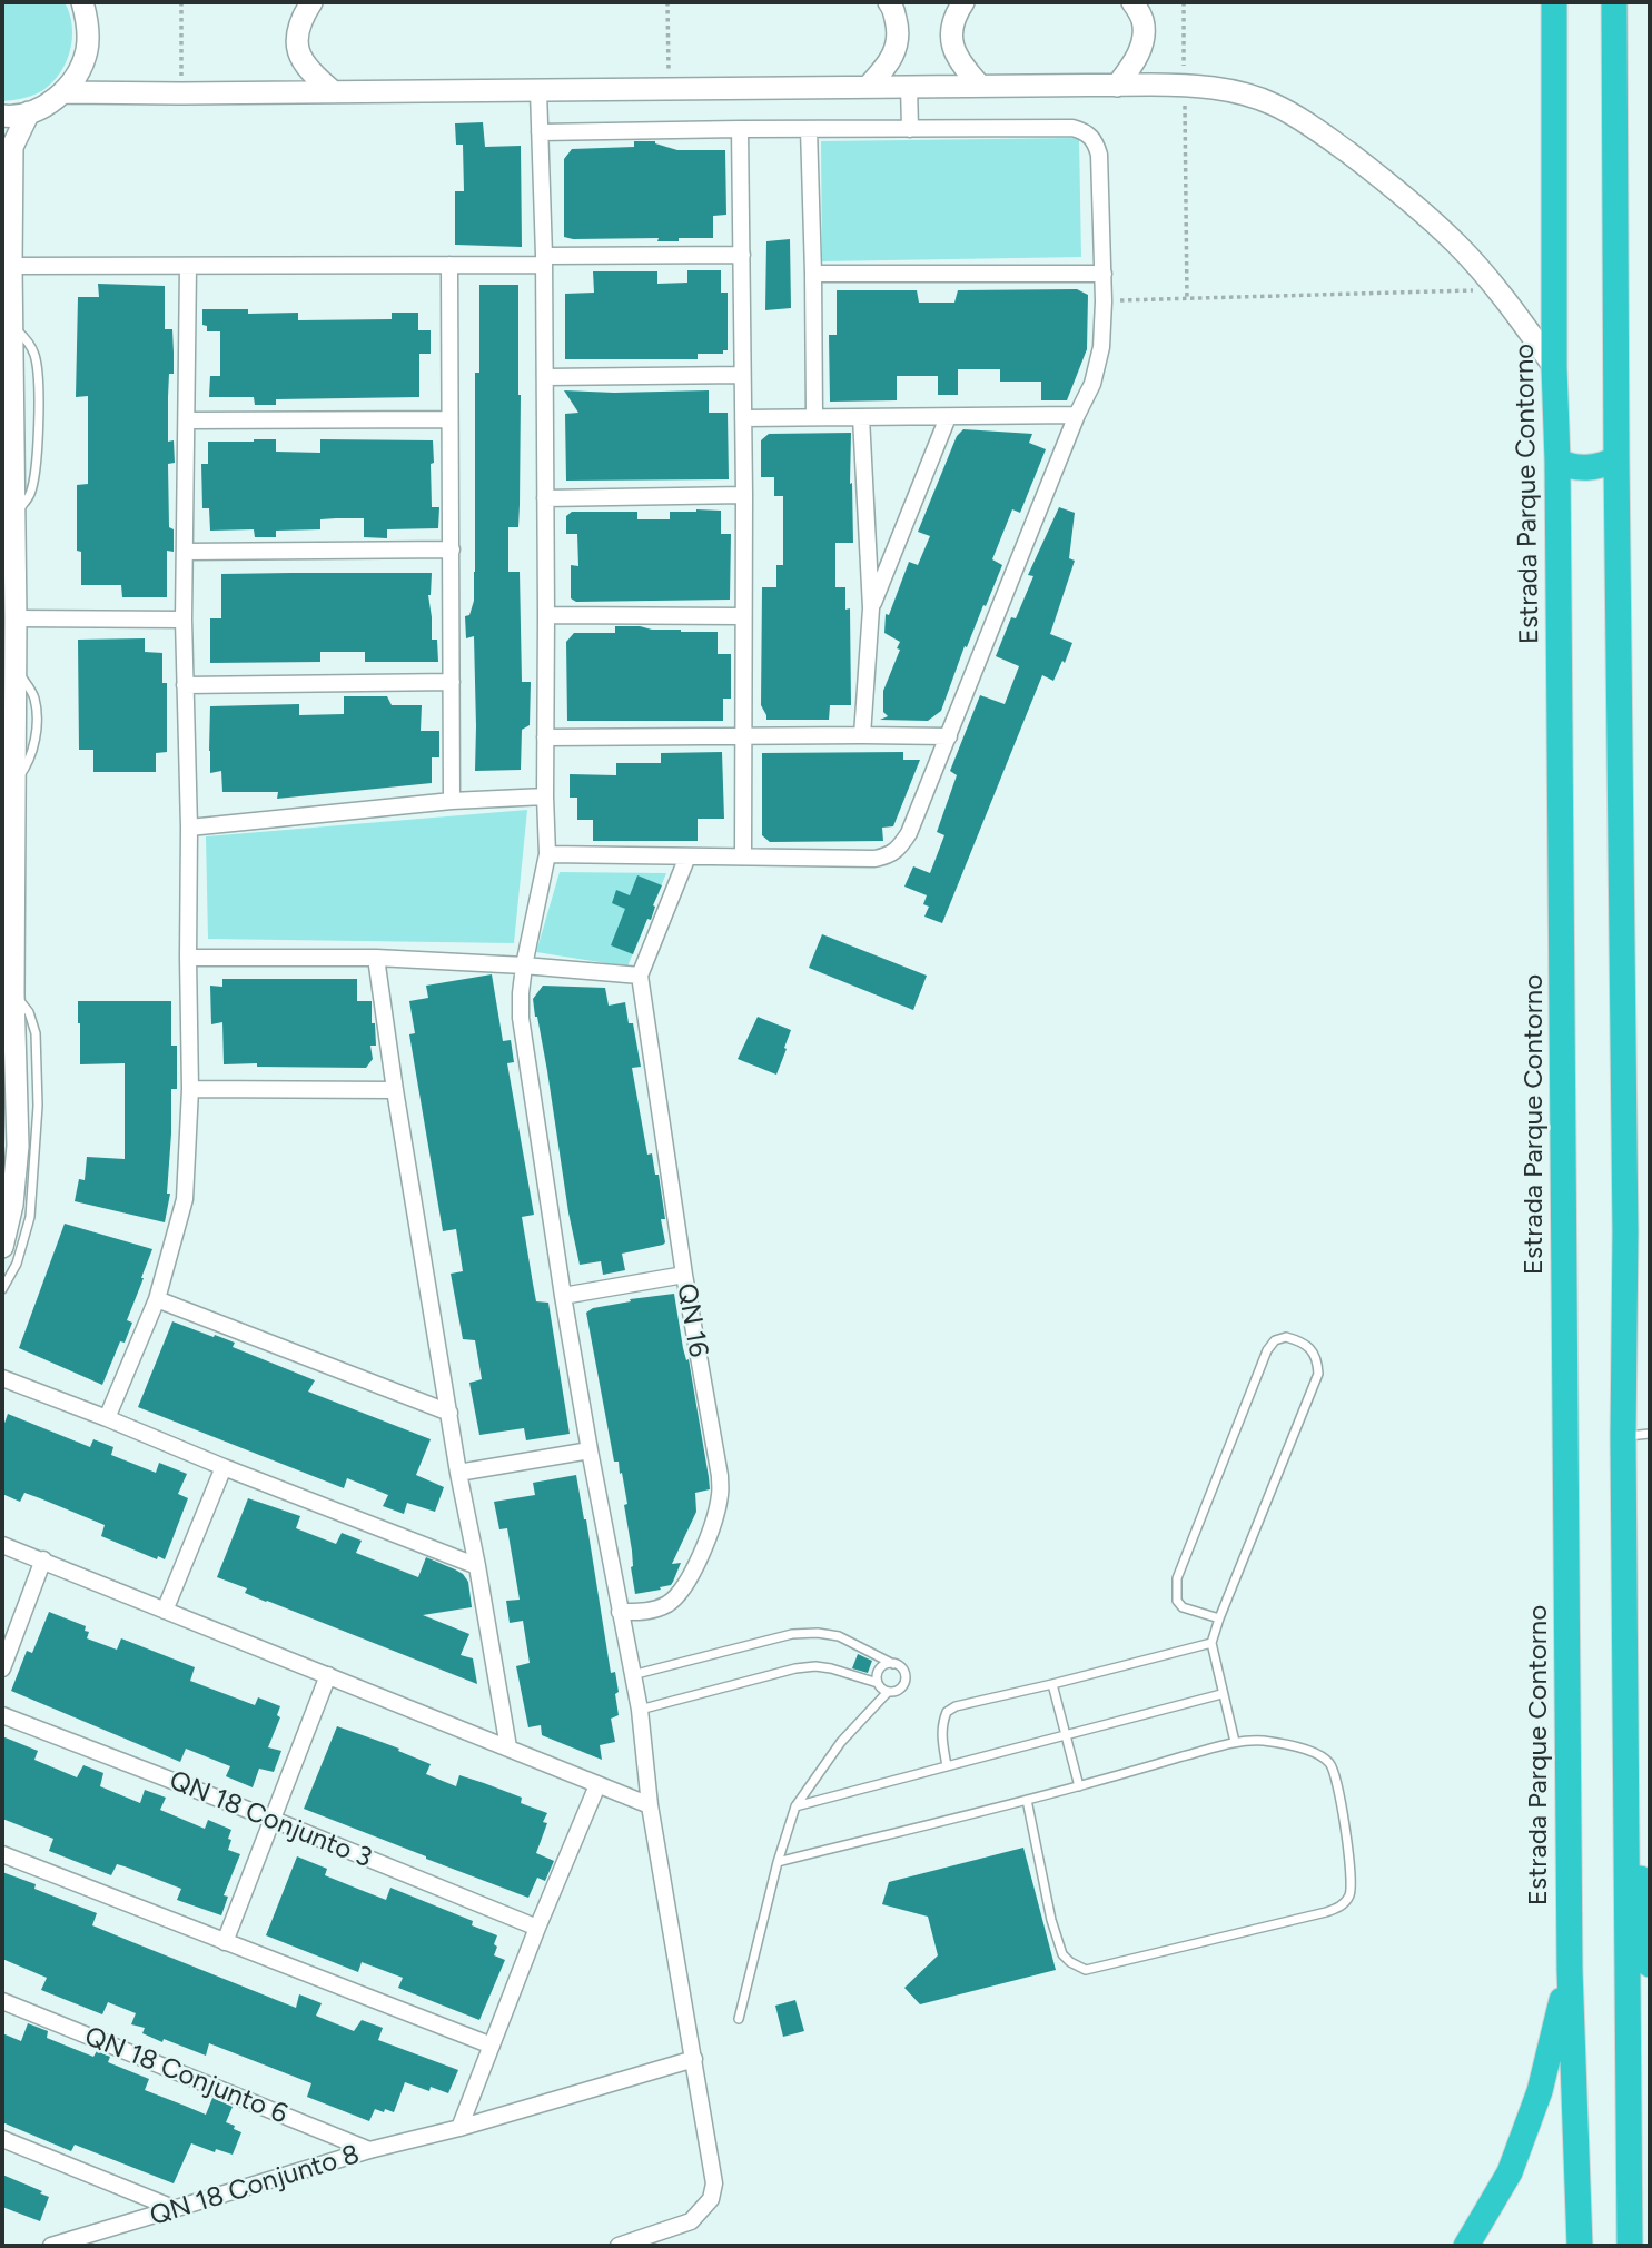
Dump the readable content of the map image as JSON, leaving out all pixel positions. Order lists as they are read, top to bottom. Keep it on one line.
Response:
{"streets":{"highway":["Estrada Parque Contorno"],"street":["QN 16","QN 18 Conjunto 3","QN 18 Conjunto 6","QN 18 Conjunto 8"]},"crossings":[["QN 18 Conjunto 6","QN 18 Conjunto 8"]]}
